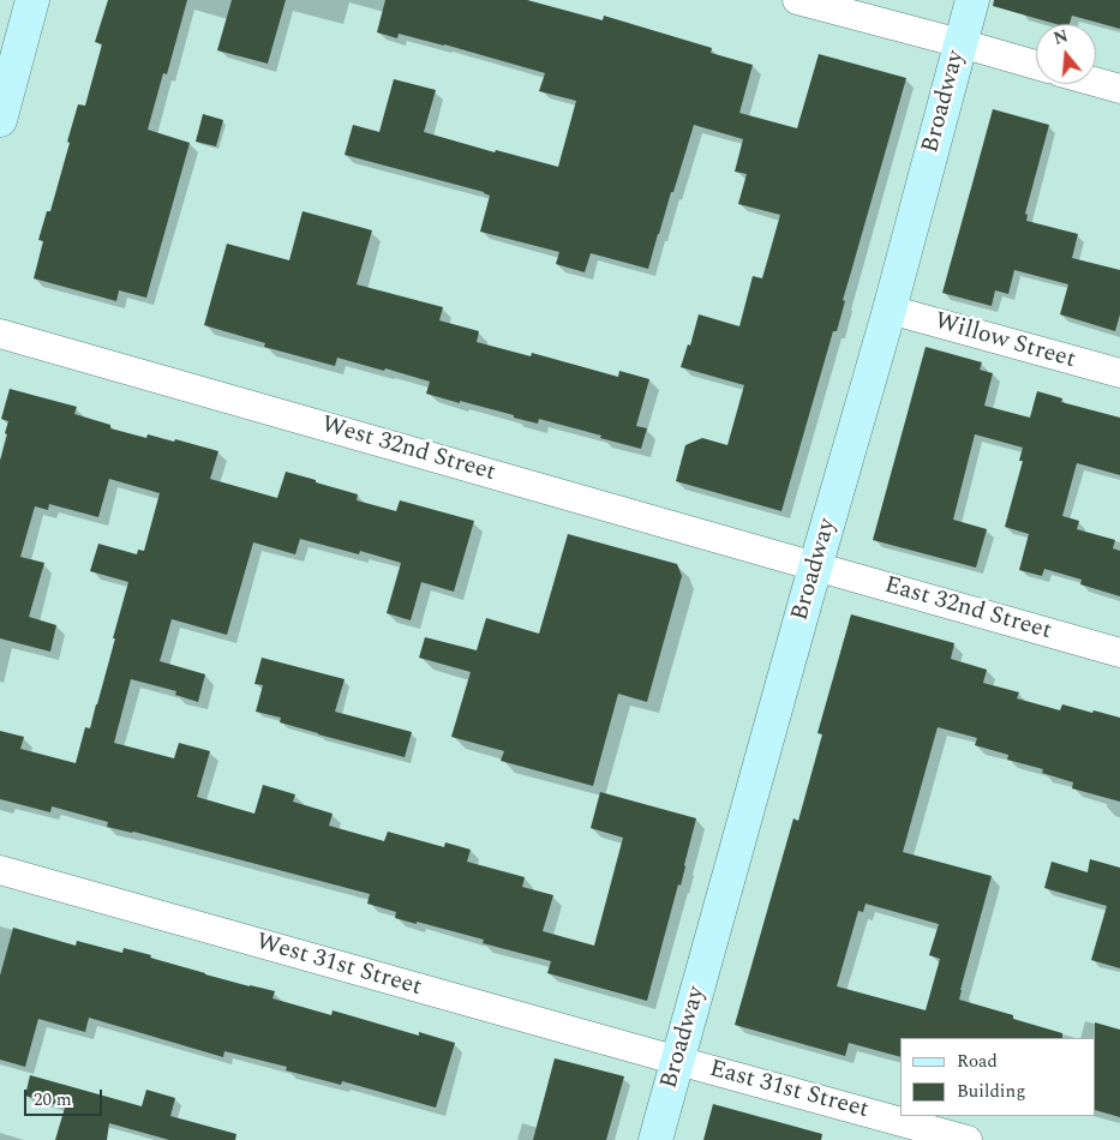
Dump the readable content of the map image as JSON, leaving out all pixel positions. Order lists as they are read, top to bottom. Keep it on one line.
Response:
{"streets":{"street":["Broadway","Willow Street","West 32nd Street","East 32nd Street","West 31st Street","East 31st Street"]},"crossings":[["Broadway","Willow Street"],["Broadway","West 32nd Street"],["Broadway","East 32nd Street"],["Broadway","West 31st Street"],["Broadway","East 31st Street"],["West 32nd Street","East 32nd Street"],["West 31st Street","East 31st Street"]],"legend":["Road","Building"],"scale_bar":"20 m","north":"top"}
